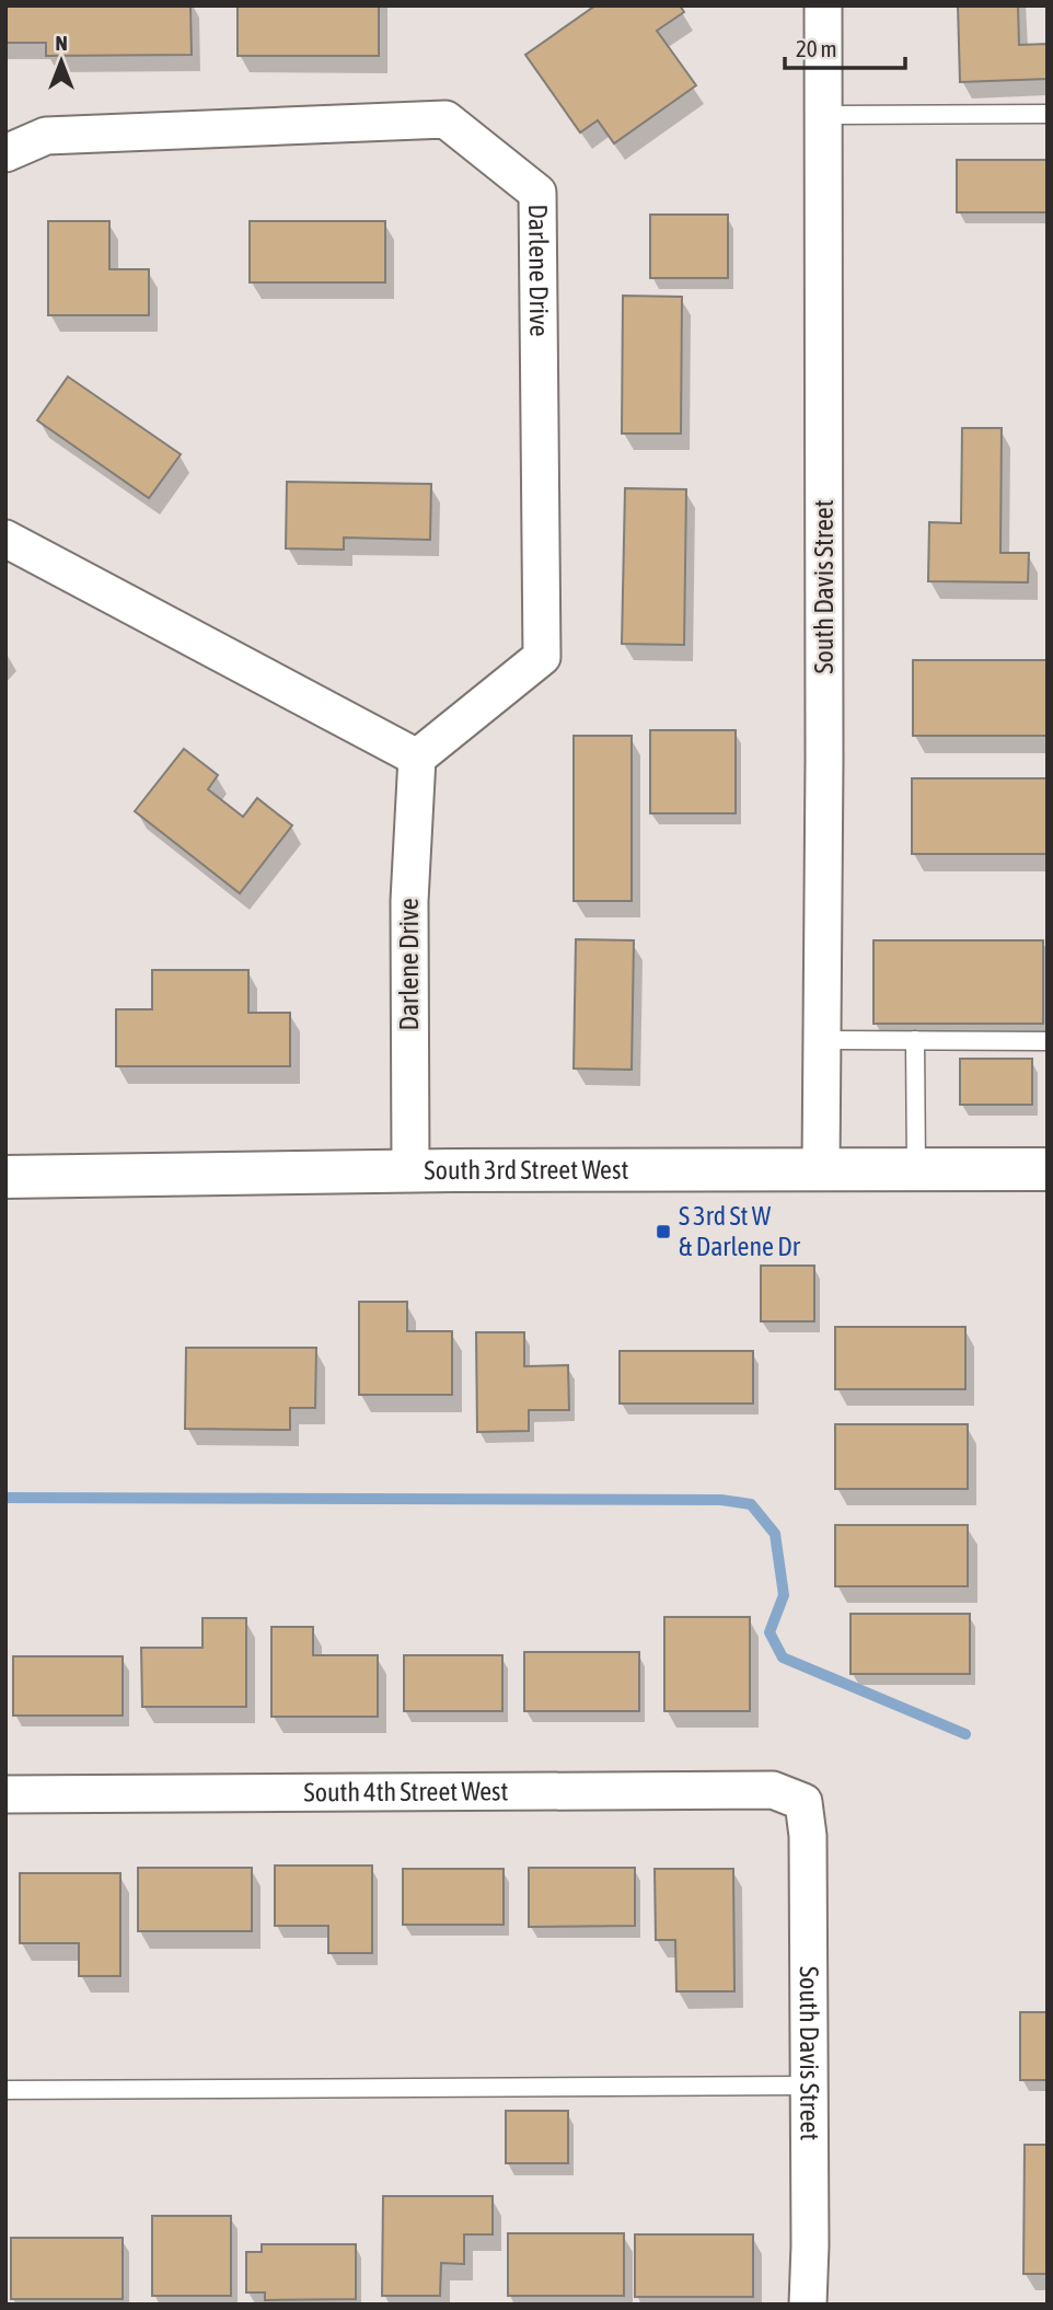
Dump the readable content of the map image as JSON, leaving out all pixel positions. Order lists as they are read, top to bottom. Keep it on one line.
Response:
{"streets":{"main road":["South 3rd Street West"],"street":["Darlene Drive","South Davis Street","South 4th Street West"]},"crossings":[["Darlene Drive","South 3rd Street West"],["South Davis Street","South 3rd Street West"],["South Davis Street","South 4th Street West"]],"places":{"transit":["S 3rd St W & Darlene Dr"]},"scale_bar":"20 m","north":"top"}
